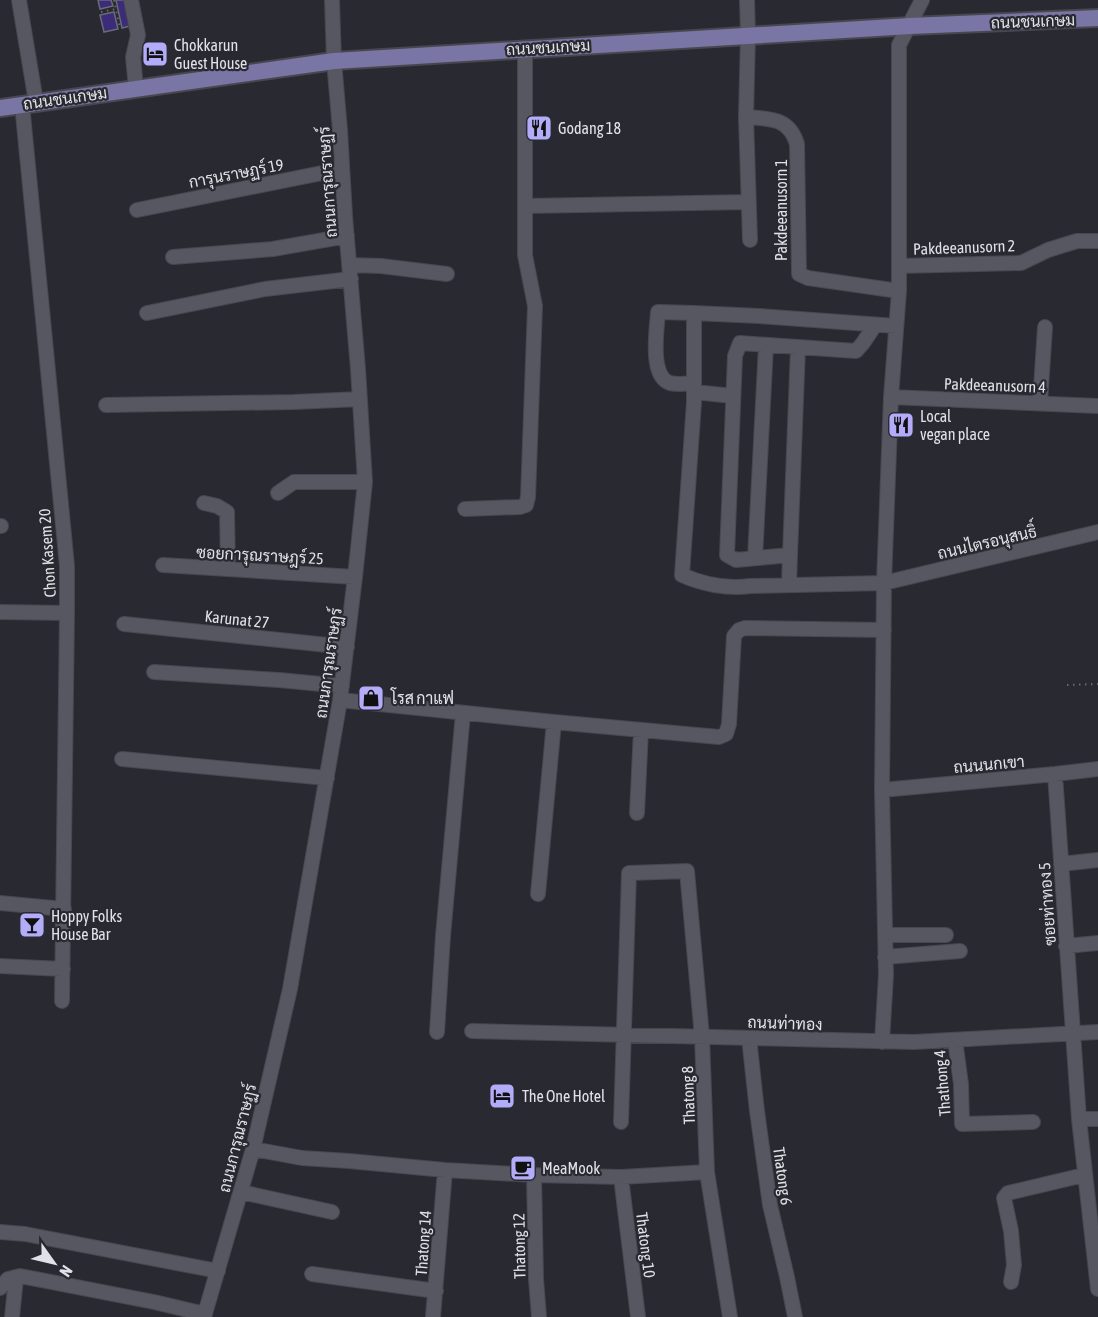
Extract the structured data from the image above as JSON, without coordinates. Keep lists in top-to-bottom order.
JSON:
{
  "streets": {
    "main road": ["ถนนชนเกษม"],
    "street": [
      "การุนราษฏร์ 19",
      "ถนนการุณราษฏร์",
      "Pakdeeanusorn 1",
      "Pakdeeanusorn 2",
      "Pakdeeanusorn 4",
      "ถนนไตรอนุสนธิ์",
      "Chon Kasem 20",
      "ซอยการุณราษฎร์ 25",
      "Karunat 27",
      "ถนนนกเขา",
      "ซอยท่าทอง 5",
      "ถนนท่าทอง",
      "Thathong 4",
      "Thatong 8",
      "Thatong 6",
      "Thatong 14",
      "Thatong 10",
      "Thatong 12"
    ]
  },
  "crossings": [
    ["ถนนชนเกษม", "ถนนการุณราษฏร์"],
    ["ถนนชนเกษม", "Chon Kasem 20"],
    ["การุนราษฏร์ 19", "ถนนการุณราษฏร์"],
    ["ถนนการุณราษฏร์", "ซอยการุณราษฎร์ 25"],
    ["ถนนการุณราษฏร์", "Karunat 27"],
    ["ถนนนกเขา", "ซอยท่าทอง 5"],
    ["ซอยท่าทอง 5", "ถนนท่าทอง"],
    ["ถนนท่าทอง", "Thathong 4"],
    ["ถนนท่าทอง", "Thatong 8"],
    ["ถนนท่าทอง", "Thatong 6"]
  ],
  "places": {
    "hotel": ["Chokkarun Guest House", "The One Hotel"],
    "restaurant": ["Godang 18", "Local vegan place"],
    "shop": ["โรส กาแฟ"],
    "bar": ["Hoppy Folks House Bar"],
    "cafe": ["MeaMook"]
  },
  "north": "bottom right"
}
